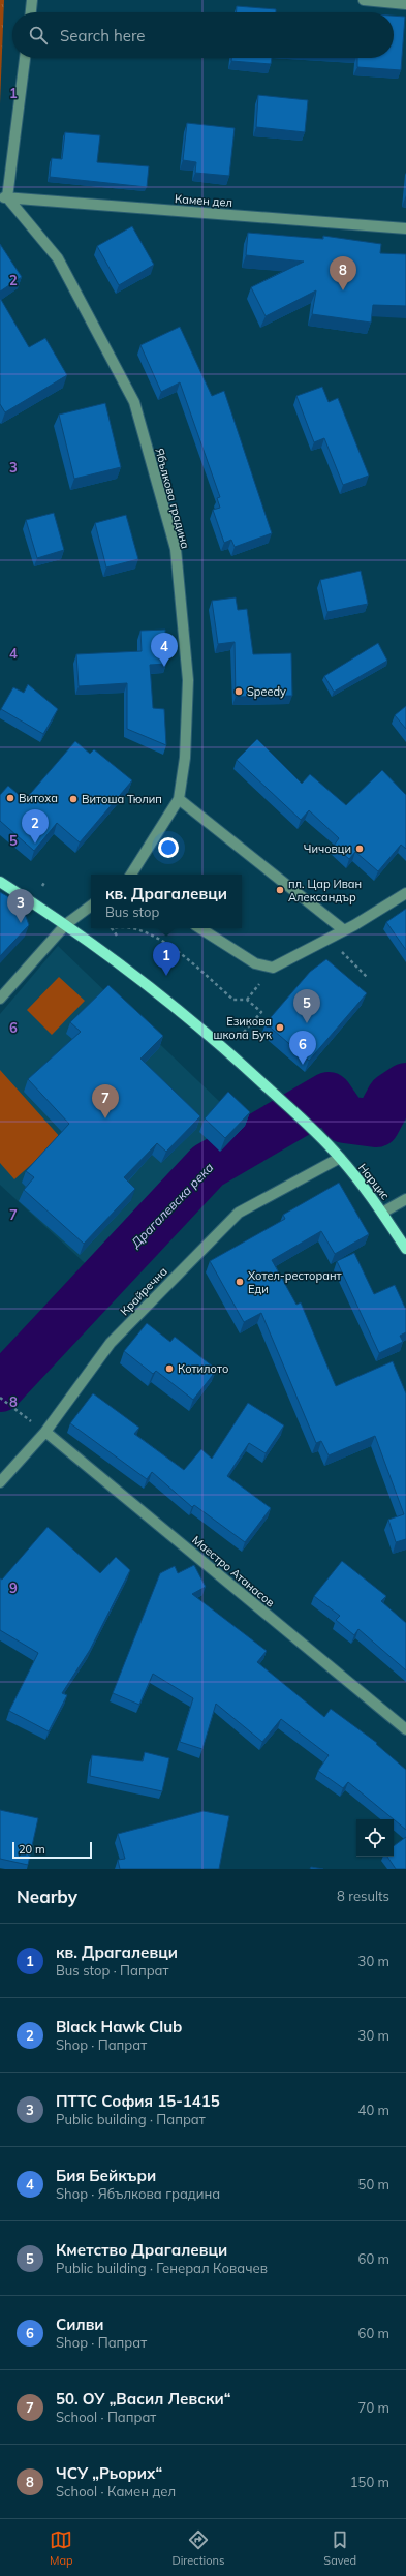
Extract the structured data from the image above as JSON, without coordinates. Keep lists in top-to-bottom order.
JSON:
{
  "streets": {
    "main road": ["Нарцис"],
    "street": [
      "Камен дел",
      "Ябълкова градина",
      "Крайречна",
      "Маестро Атанасов"
    ]
  },
  "crossings": [
    ["Камен дел", "Ябълкова градина"],
    ["Нарцис", "Крайречна"],
    ["Крайречна", "Маестро Атанасов"]
  ],
  "water": ["Драгалевска река"],
  "places": [
    "Speedy",
    "Витоха",
    "Витоша Тюлип",
    "Чичовци",
    "пл. Цар Иван Александър",
    "Езикова школа Бук",
    "Хотел-ресторант Еди",
    "Котилото"
  ],
  "scale_bar": "20 m",
  "page": {
    "search": "Search here",
    "pins": [
      "8",
      "4",
      "2",
      "3",
      "1",
      "5",
      "6",
      "7"
    ],
    "popup": ["кв. Драгалевци", "Bus stop"],
    "scale": "20 m",
    "heading": ["Nearby", "8 results"],
    "list": [
      {
        "mark": "1",
        "name": "кв. Драгалевци",
        "note": "Bus stop · Папрат",
        "value": "30 m"
      },
      {
        "mark": "2",
        "name": "Black Hawk Club",
        "note": "Shop · Папрат",
        "value": "30 m"
      },
      {
        "mark": "3",
        "name": "ПТТС София 15-1415",
        "note": "Public building · Папрат",
        "value": "40 m"
      },
      {
        "mark": "4",
        "name": "Бия Бейкъри",
        "note": "Shop · Ябълкова градина",
        "value": "50 m"
      },
      {
        "mark": "5",
        "name": "Кметство Драгалевци",
        "note": "Public building · Генерал Ковачев",
        "value": "60 m"
      },
      {
        "mark": "6",
        "name": "Силви",
        "note": "Shop · Папрат",
        "value": "60 m"
      },
      {
        "mark": "7",
        "name": "50. ОУ „Васил Левски“",
        "note": "School · Папрат",
        "value": "70 m"
      },
      {
        "mark": "8",
        "name": "ЧСУ „Рьорих“",
        "note": "School · Камен дел",
        "value": "150 m"
      }
    ],
    "nav": ["Map", "Directions", "Saved"]
  },
  "grid": {
    "rows": [
      "1",
      "2",
      "3",
      "4",
      "5",
      "6",
      "7",
      "8",
      "9"
    ]
  }
}
